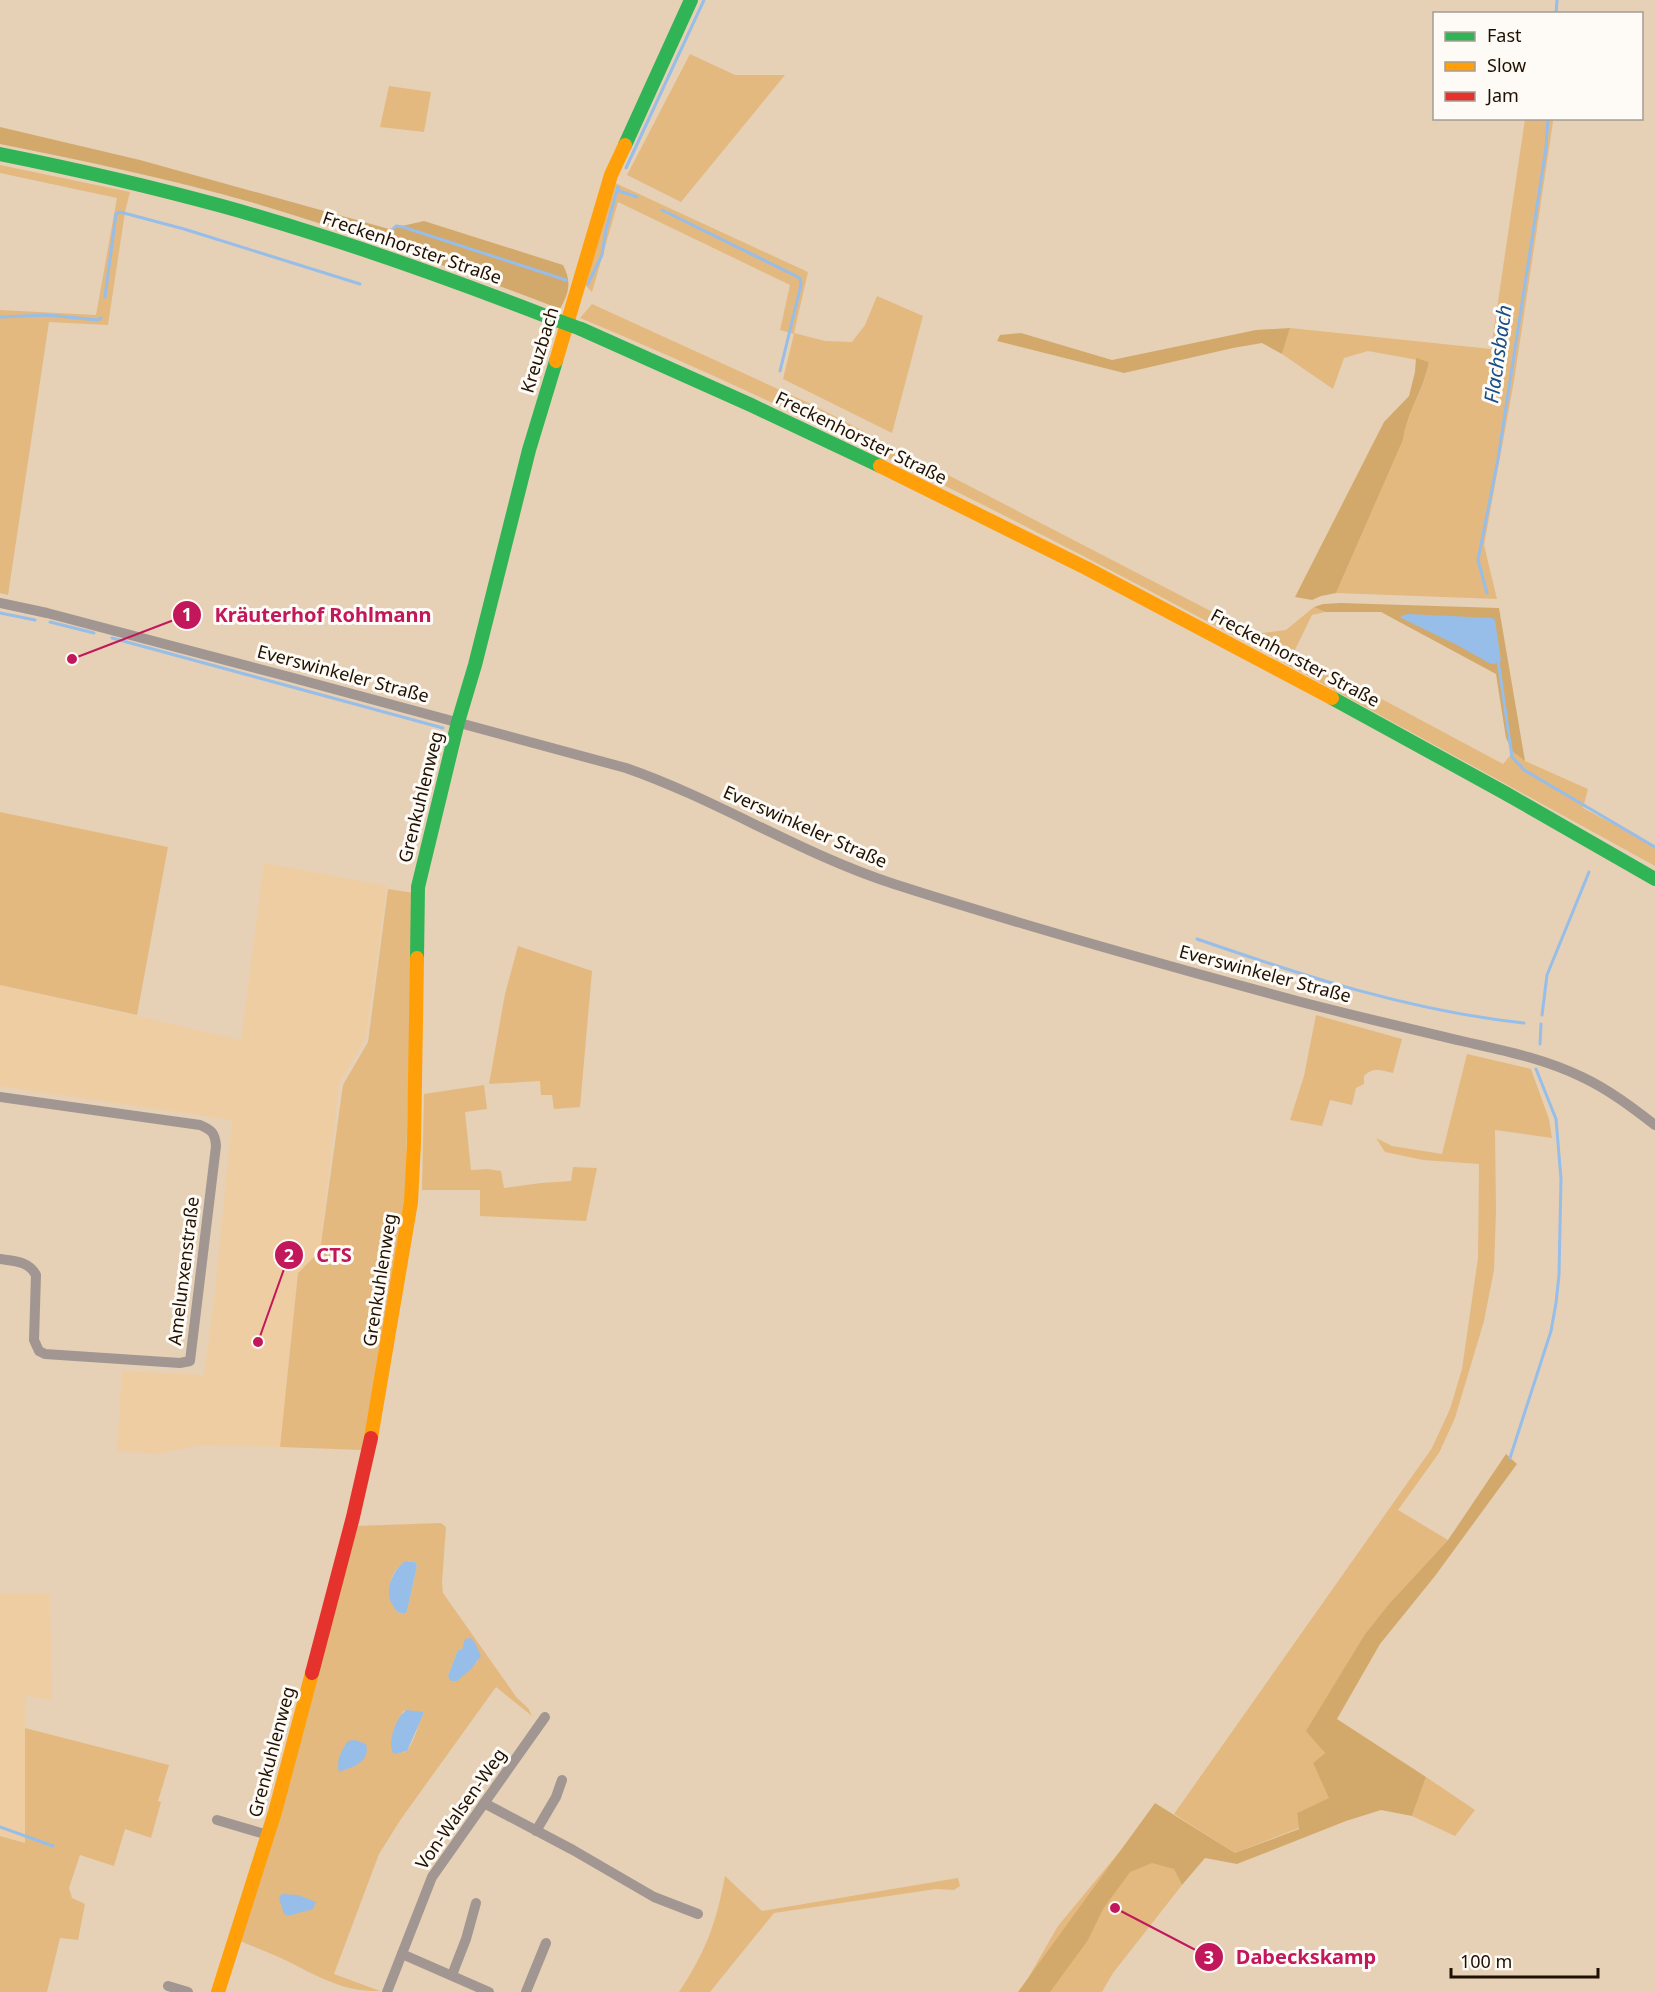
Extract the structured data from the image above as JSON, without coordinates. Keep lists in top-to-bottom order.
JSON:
{
  "streets": {
    "street": [
      "Freckenhorster Straße",
      "Kreuzbach",
      "Everswinkeler Straße",
      "Grenkuhlenweg",
      "Amelunxenstraße",
      "Von-Walsen-Weg"
    ]
  },
  "crossings": [
    ["Kreuzbach", "Everswinkeler Straße"],
    ["Kreuzbach", "Grenkuhlenweg"],
    ["Everswinkeler Straße", "Grenkuhlenweg"]
  ],
  "water": ["Flachsbach"],
  "places": ["Kräuterhof Rohlmann", "CTS", "Dabeckskamp"],
  "legend": ["Fast", "Slow", "Jam"],
  "scale_bar": "100 m"
}
